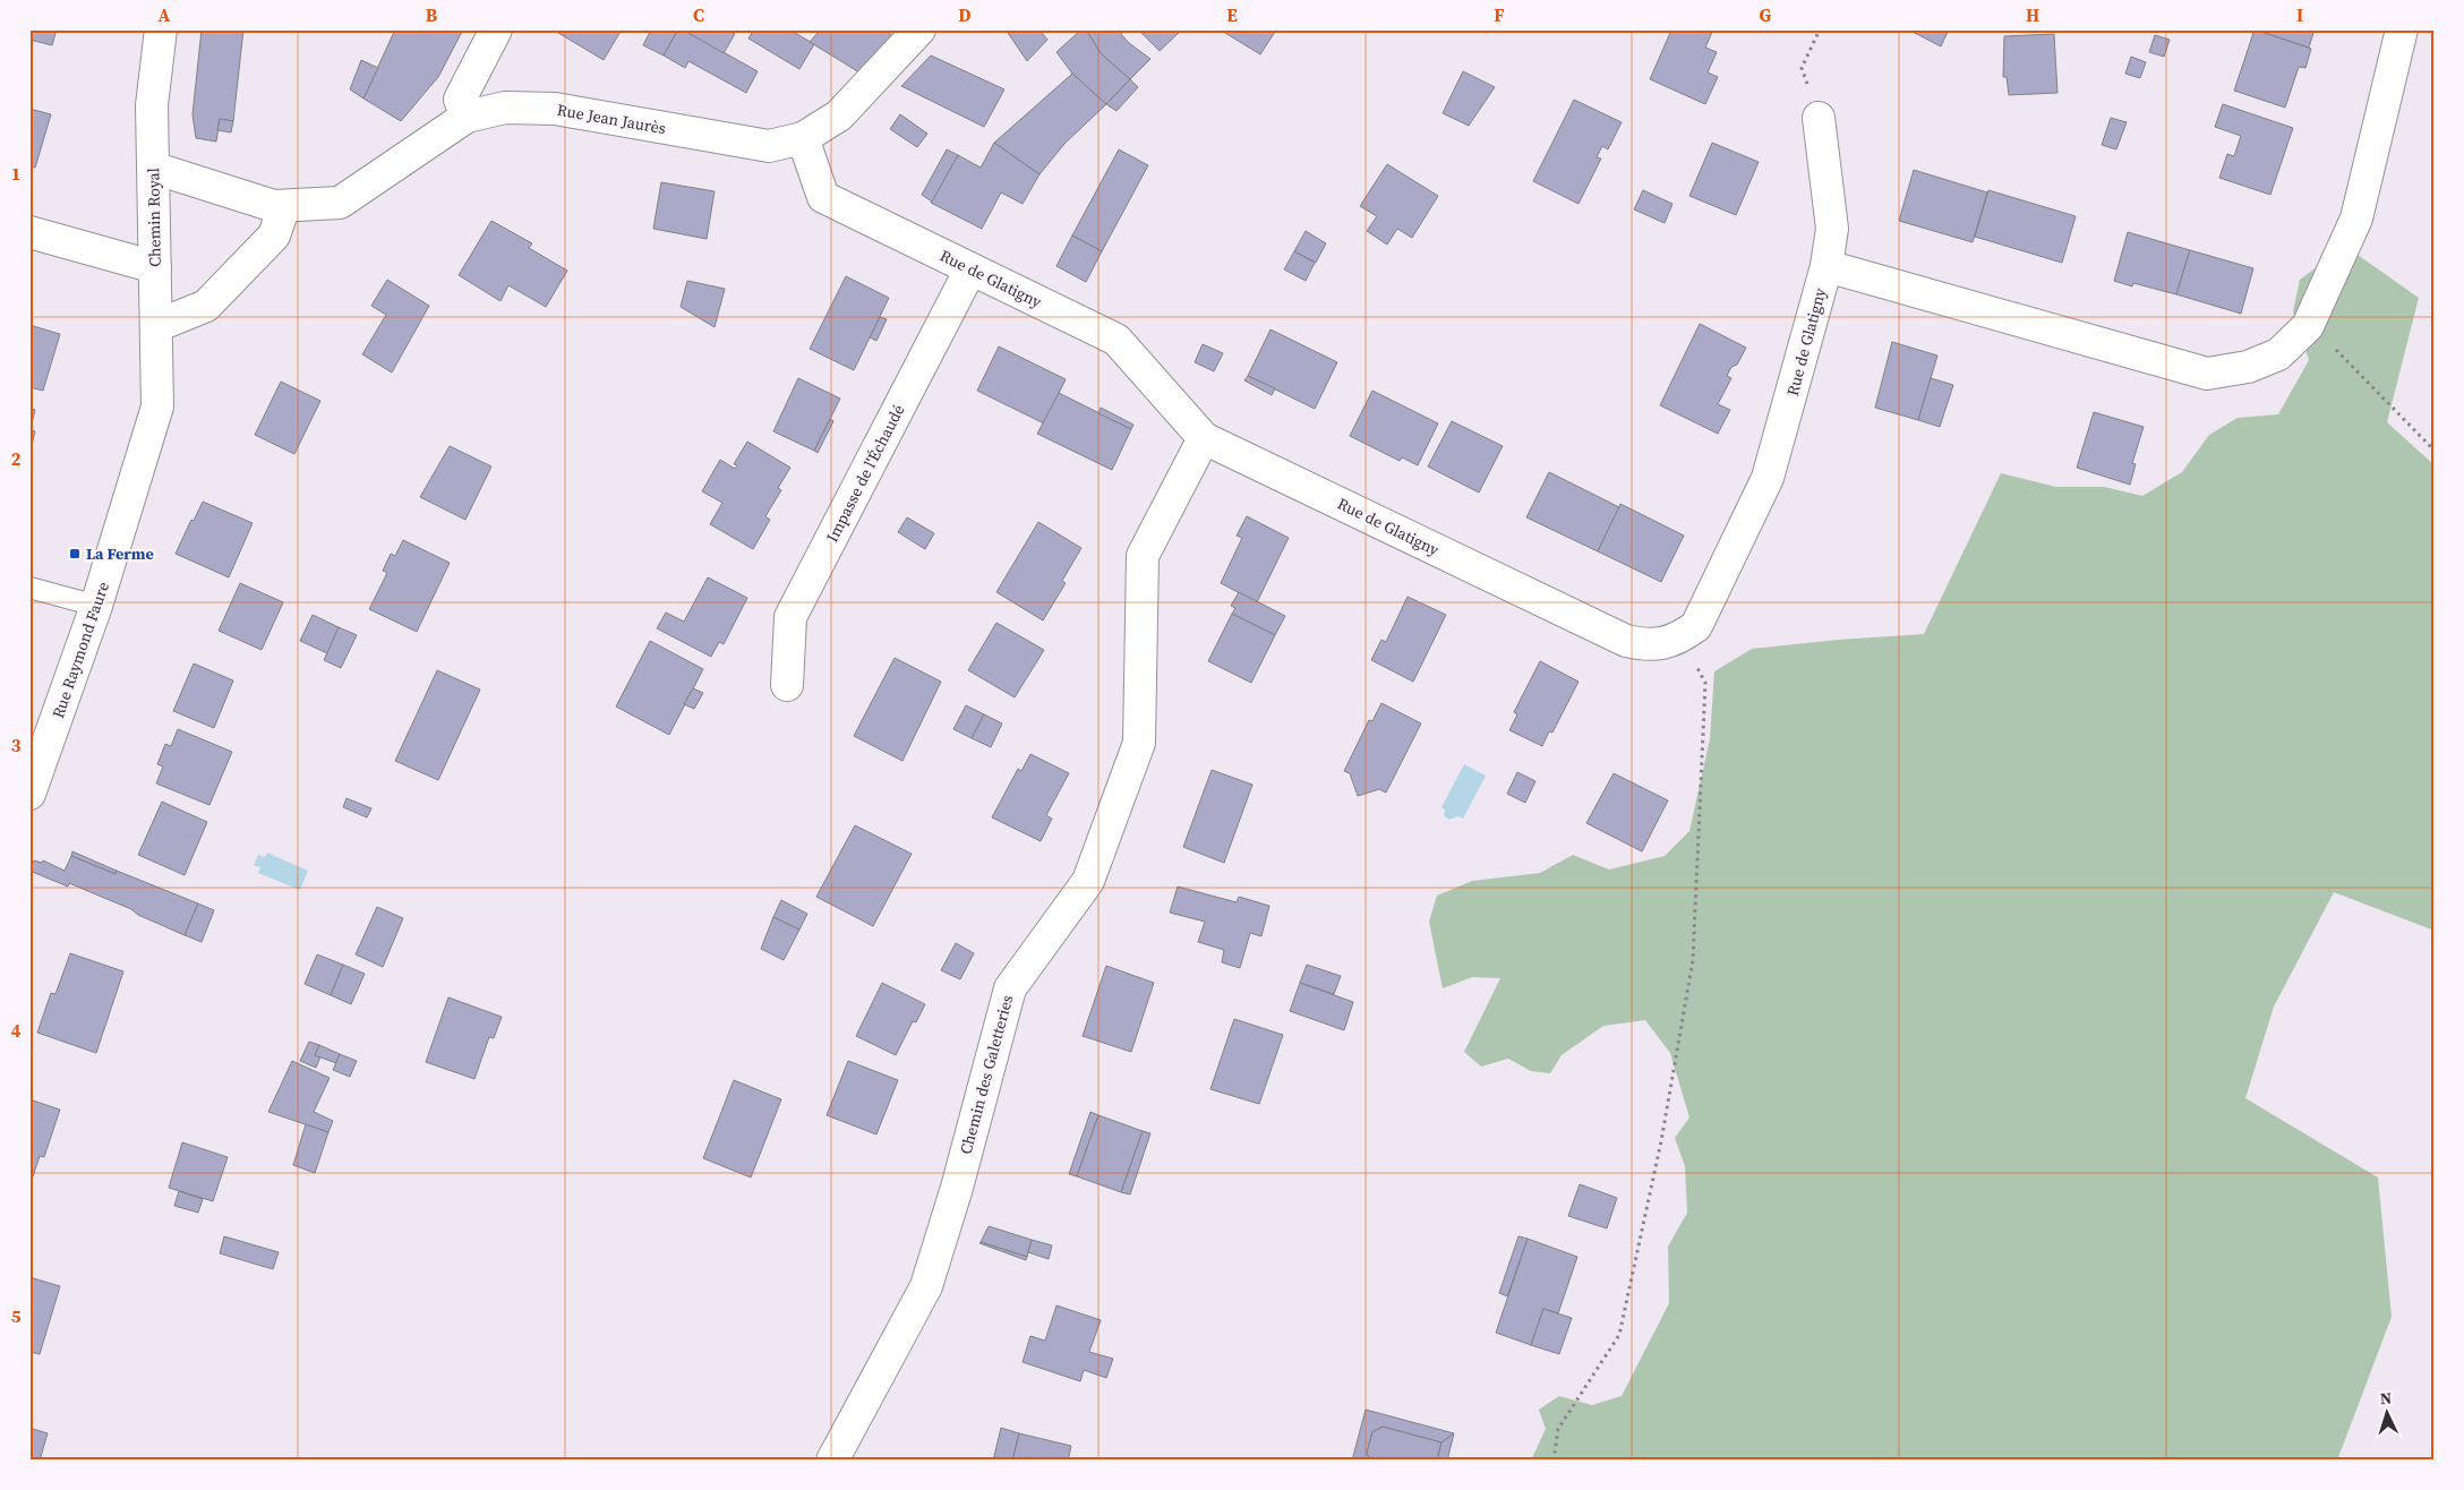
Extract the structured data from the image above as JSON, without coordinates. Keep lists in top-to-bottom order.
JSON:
{
  "streets": {
    "street": [
      "Rue Jean Jaurès",
      "Chemin Royal",
      "Rue de Glatigny",
      "Impasse de l'Échaudé",
      "Rue Raymond Faure",
      "Chemin des Galetteries"
    ]
  },
  "crossings": [
    ["Rue Jean Jaurès", "Chemin Royal"],
    ["Rue Jean Jaurès", "Rue de Glatigny"],
    ["Chemin Royal", "Rue Raymond Faure"],
    ["Rue de Glatigny", "Impasse de l'Échaudé"],
    ["Rue de Glatigny", "Chemin des Galetteries"]
  ],
  "places": {
    "transit": ["La Ferme"]
  },
  "north": "top",
  "grid": {
    "columns": [
      "A",
      "B",
      "C",
      "D",
      "E",
      "F",
      "G",
      "H",
      "I"
    ],
    "rows": [
      "1",
      "2",
      "3",
      "4",
      "5"
    ]
  }
}
